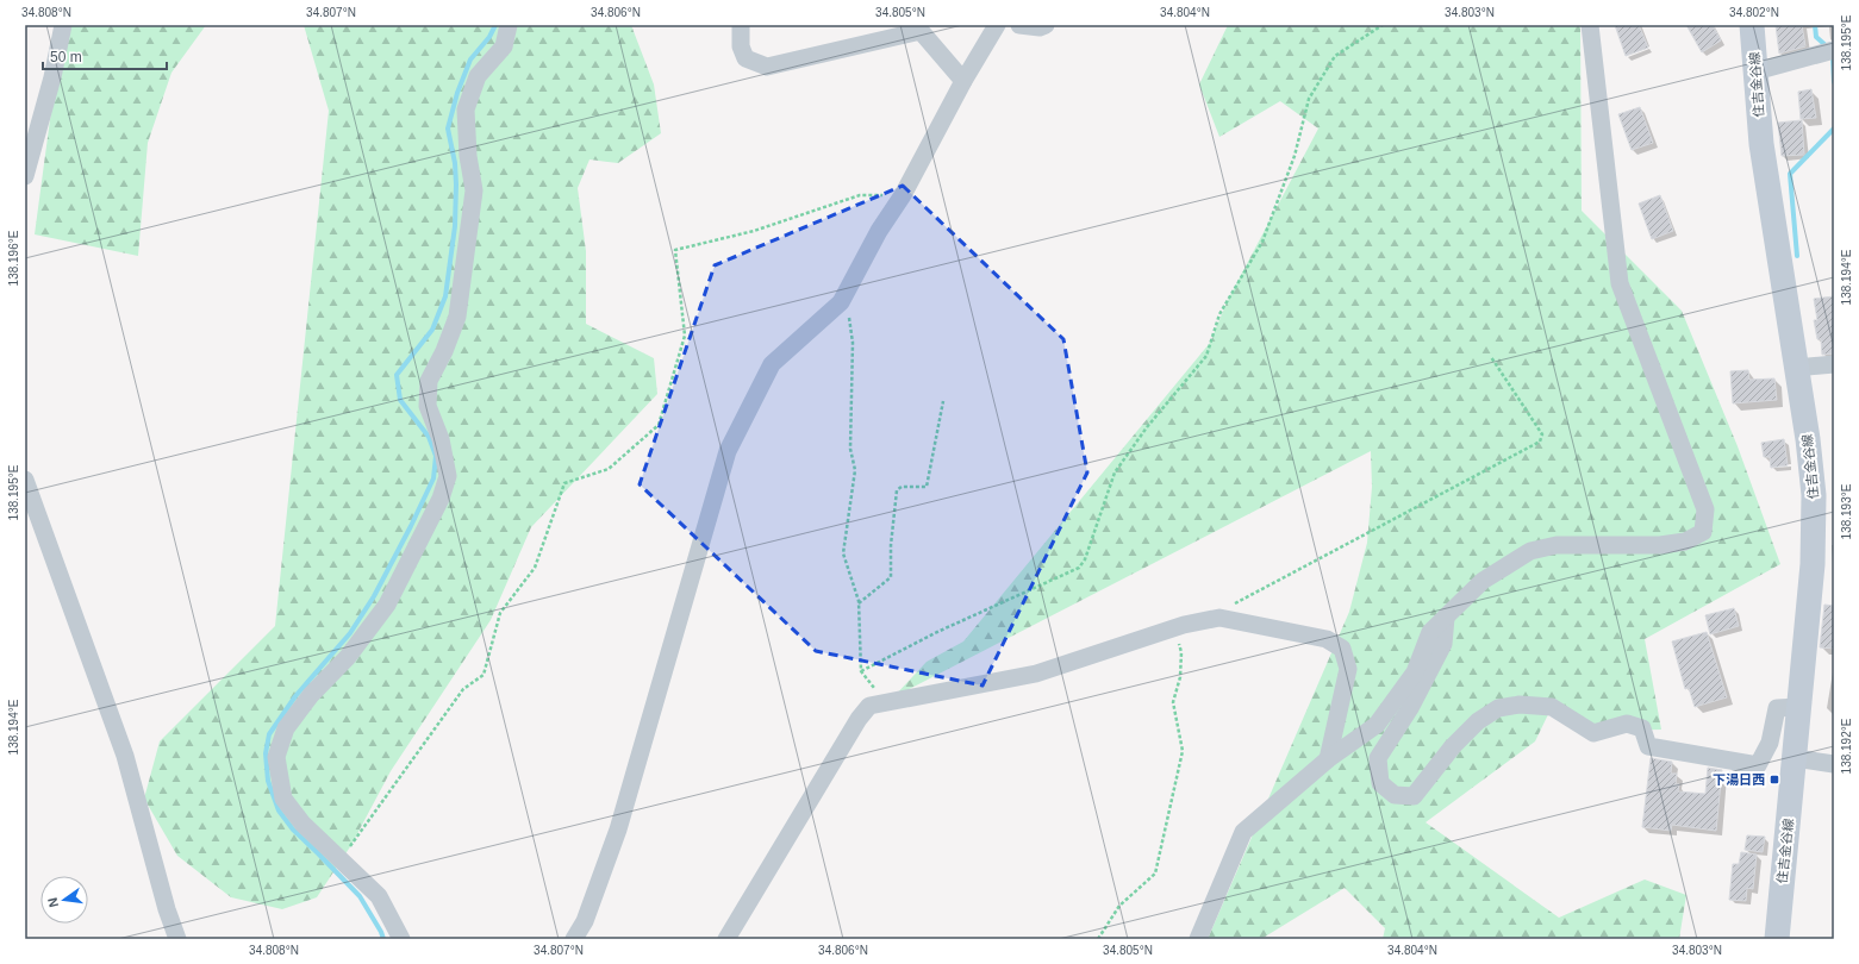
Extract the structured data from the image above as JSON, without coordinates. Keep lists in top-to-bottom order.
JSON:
{
  "streets": {
    "main road": ["住吉金谷線"]
  },
  "places": {
    "transit": ["下湯日西"]
  },
  "scale_bar": "50 m",
  "north": "left",
  "coordinates": [
    "34.808°N",
    "34.807°N",
    "34.806°N",
    "34.805°N",
    "34.804°N",
    "34.803°N",
    "34.802°N",
    "138.195°E",
    "138.196°E",
    "138.194°E",
    "138.193°E",
    "138.192°E"
  ]
}
